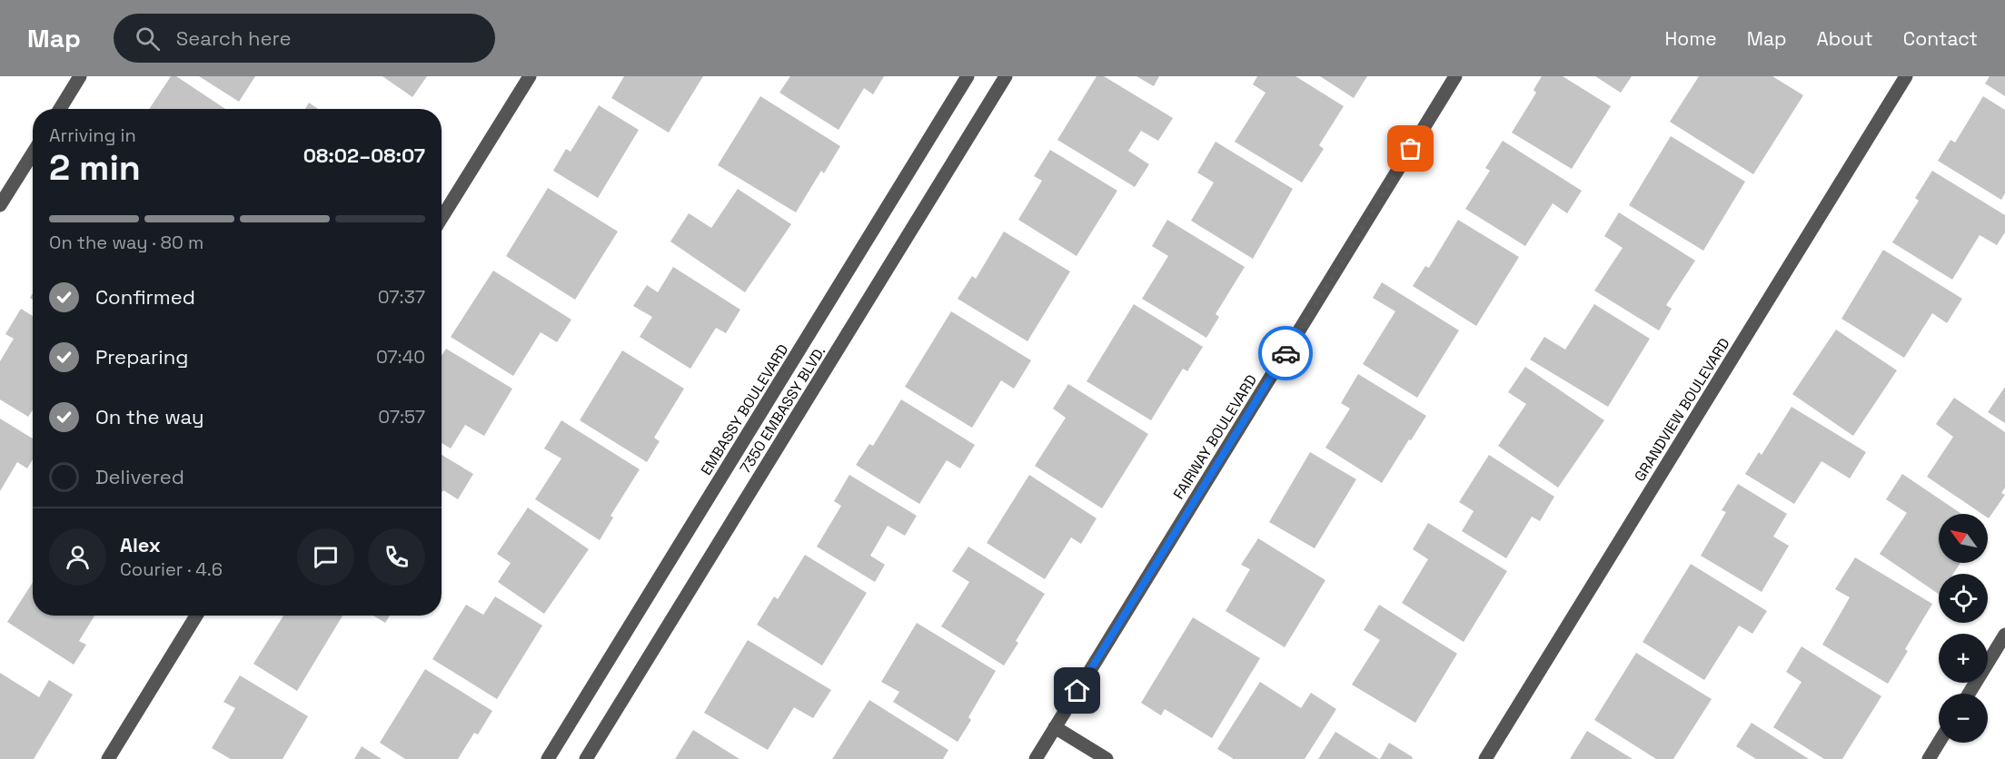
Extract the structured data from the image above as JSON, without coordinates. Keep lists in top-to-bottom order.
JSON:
{
  "streets": {
    "street": [
      "EMBASSY BOULEVARD",
      "7350 EMBASSY BLVD.",
      "GRANDVIEW BOULEVARD",
      "FAIRWAY BOULEVARD"
    ]
  },
  "north": "top left",
  "page": {
    "header": "Map",
    "search": "Search here",
    "nav": [
      "Home",
      "Map",
      "About",
      "Contact"
    ],
    "heading": ["2 min", "Arriving in", "08:02–08:07"],
    "panel": ["Alex", "Courier · 4.6"],
    "bar": "On the way · 80 m",
    "list": [
      ["Confirmed", "07:37"],
      ["Preparing", "07:40"],
      ["On the way", "07:57"],
      "Delivered"
    ],
    "map_buttons": ["+", "−"]
  }
}
